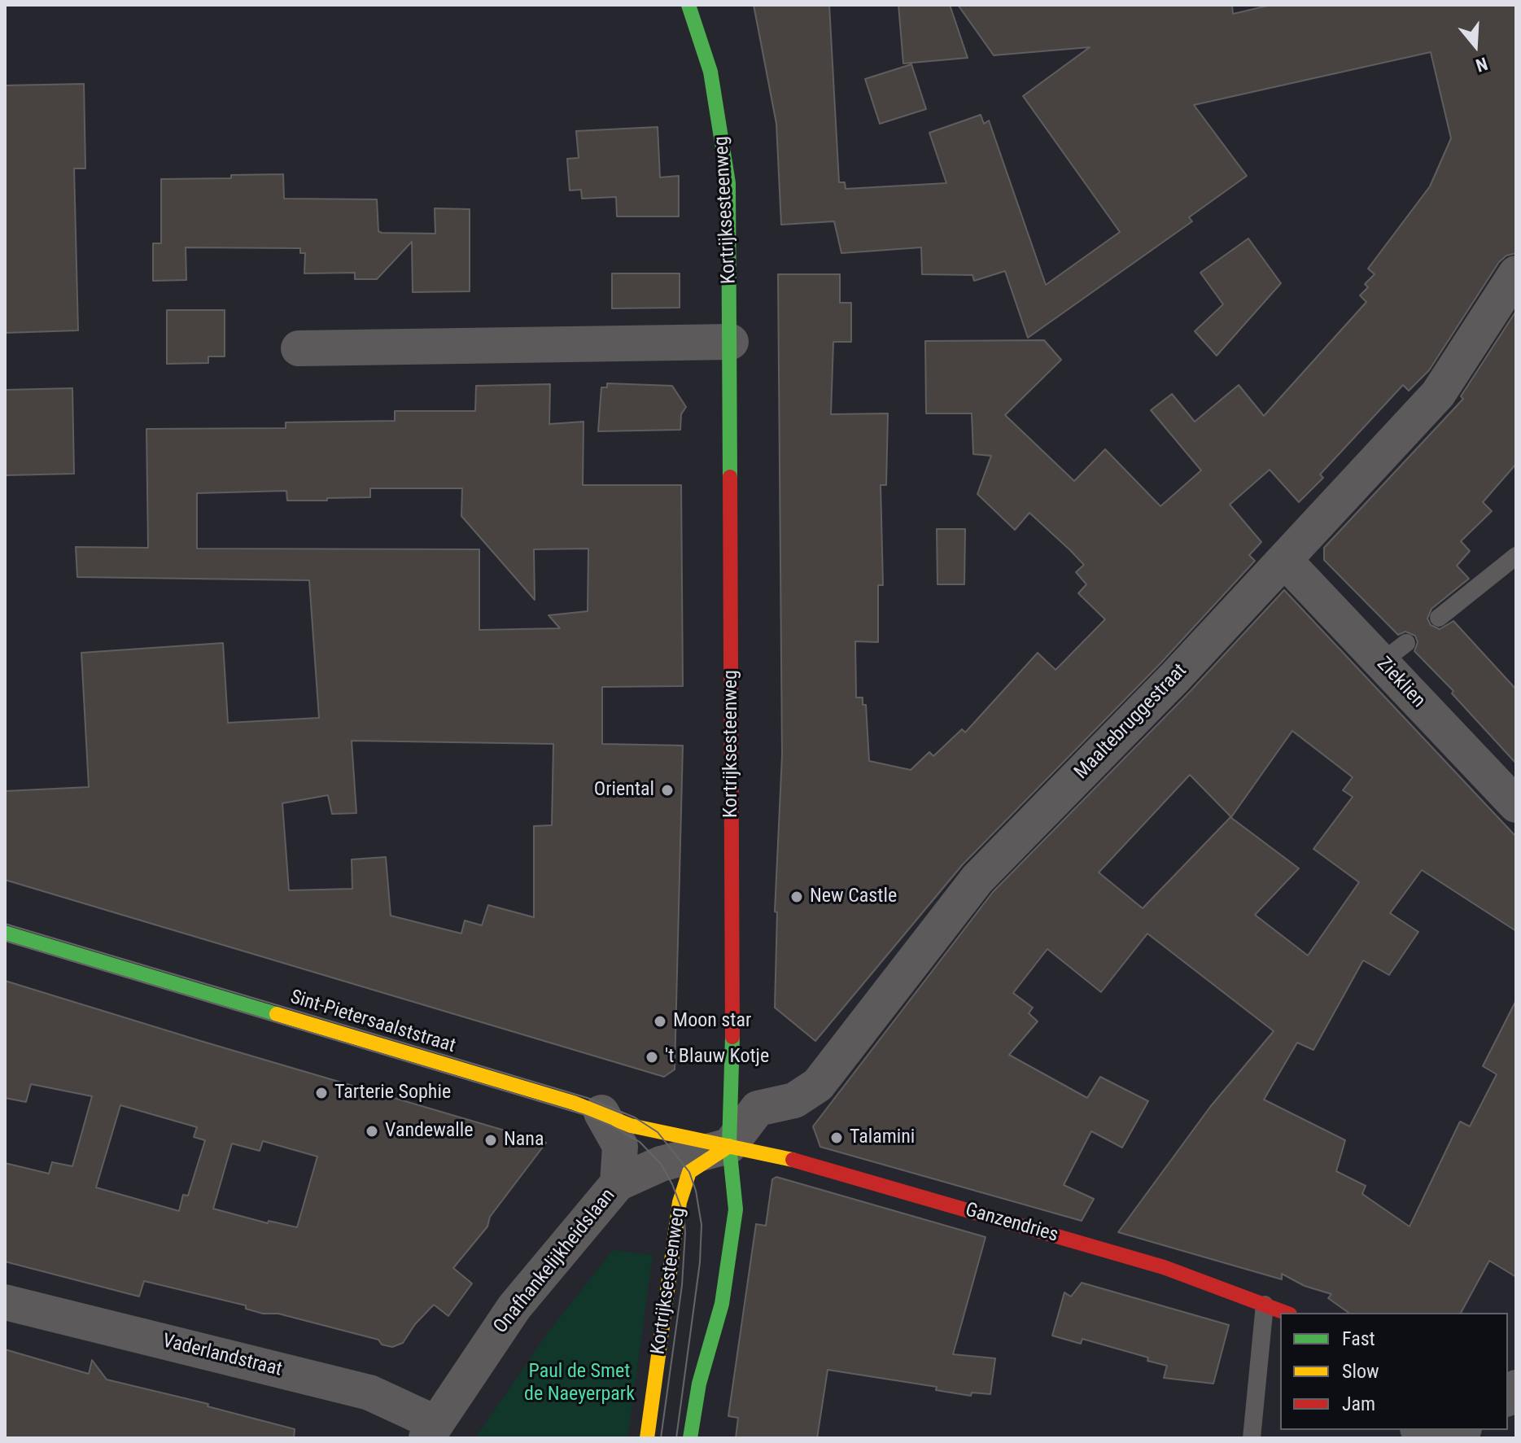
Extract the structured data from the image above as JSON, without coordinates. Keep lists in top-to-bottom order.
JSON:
{
  "streets": {
    "main road": ["Kortrijksesteenweg", "Sint-Pietersaalststraat", "Ganzendries"],
    "street": [
      "Zieklien",
      "Maaltebruggestraat",
      "Onafhankelijkheidslaan",
      "Vaderlandstraat"
    ]
  },
  "crossings": [
    ["Kortrijksesteenweg", "Maaltebruggestraat"],
    ["Kortrijksesteenweg", "Sint-Pietersaalststraat"],
    ["Kortrijksesteenweg", "Ganzendries"],
    ["Kortrijksesteenweg", "Onafhankelijkheidslaan"],
    ["Zieklien", "Maaltebruggestraat"],
    ["Maaltebruggestraat", "Sint-Pietersaalststraat"],
    ["Maaltebruggestraat", "Ganzendries"],
    ["Maaltebruggestraat", "Onafhankelijkheidslaan"],
    ["Sint-Pietersaalststraat", "Ganzendries"],
    ["Sint-Pietersaalststraat", "Onafhankelijkheidslaan"],
    ["Ganzendries", "Onafhankelijkheidslaan"],
    ["Onafhankelijkheidslaan", "Vaderlandstraat"]
  ],
  "parks": ["Paul de Smet de Naeyerpark"],
  "places": [
    "Oriental",
    "New Castle",
    "Moon star",
    "'t Blauw Kotje",
    "Tarterie Sophie",
    "Vandewalle",
    "Talamini",
    "Nana"
  ],
  "legend": ["Fast", "Slow", "Jam"],
  "north": "bottom"
}
